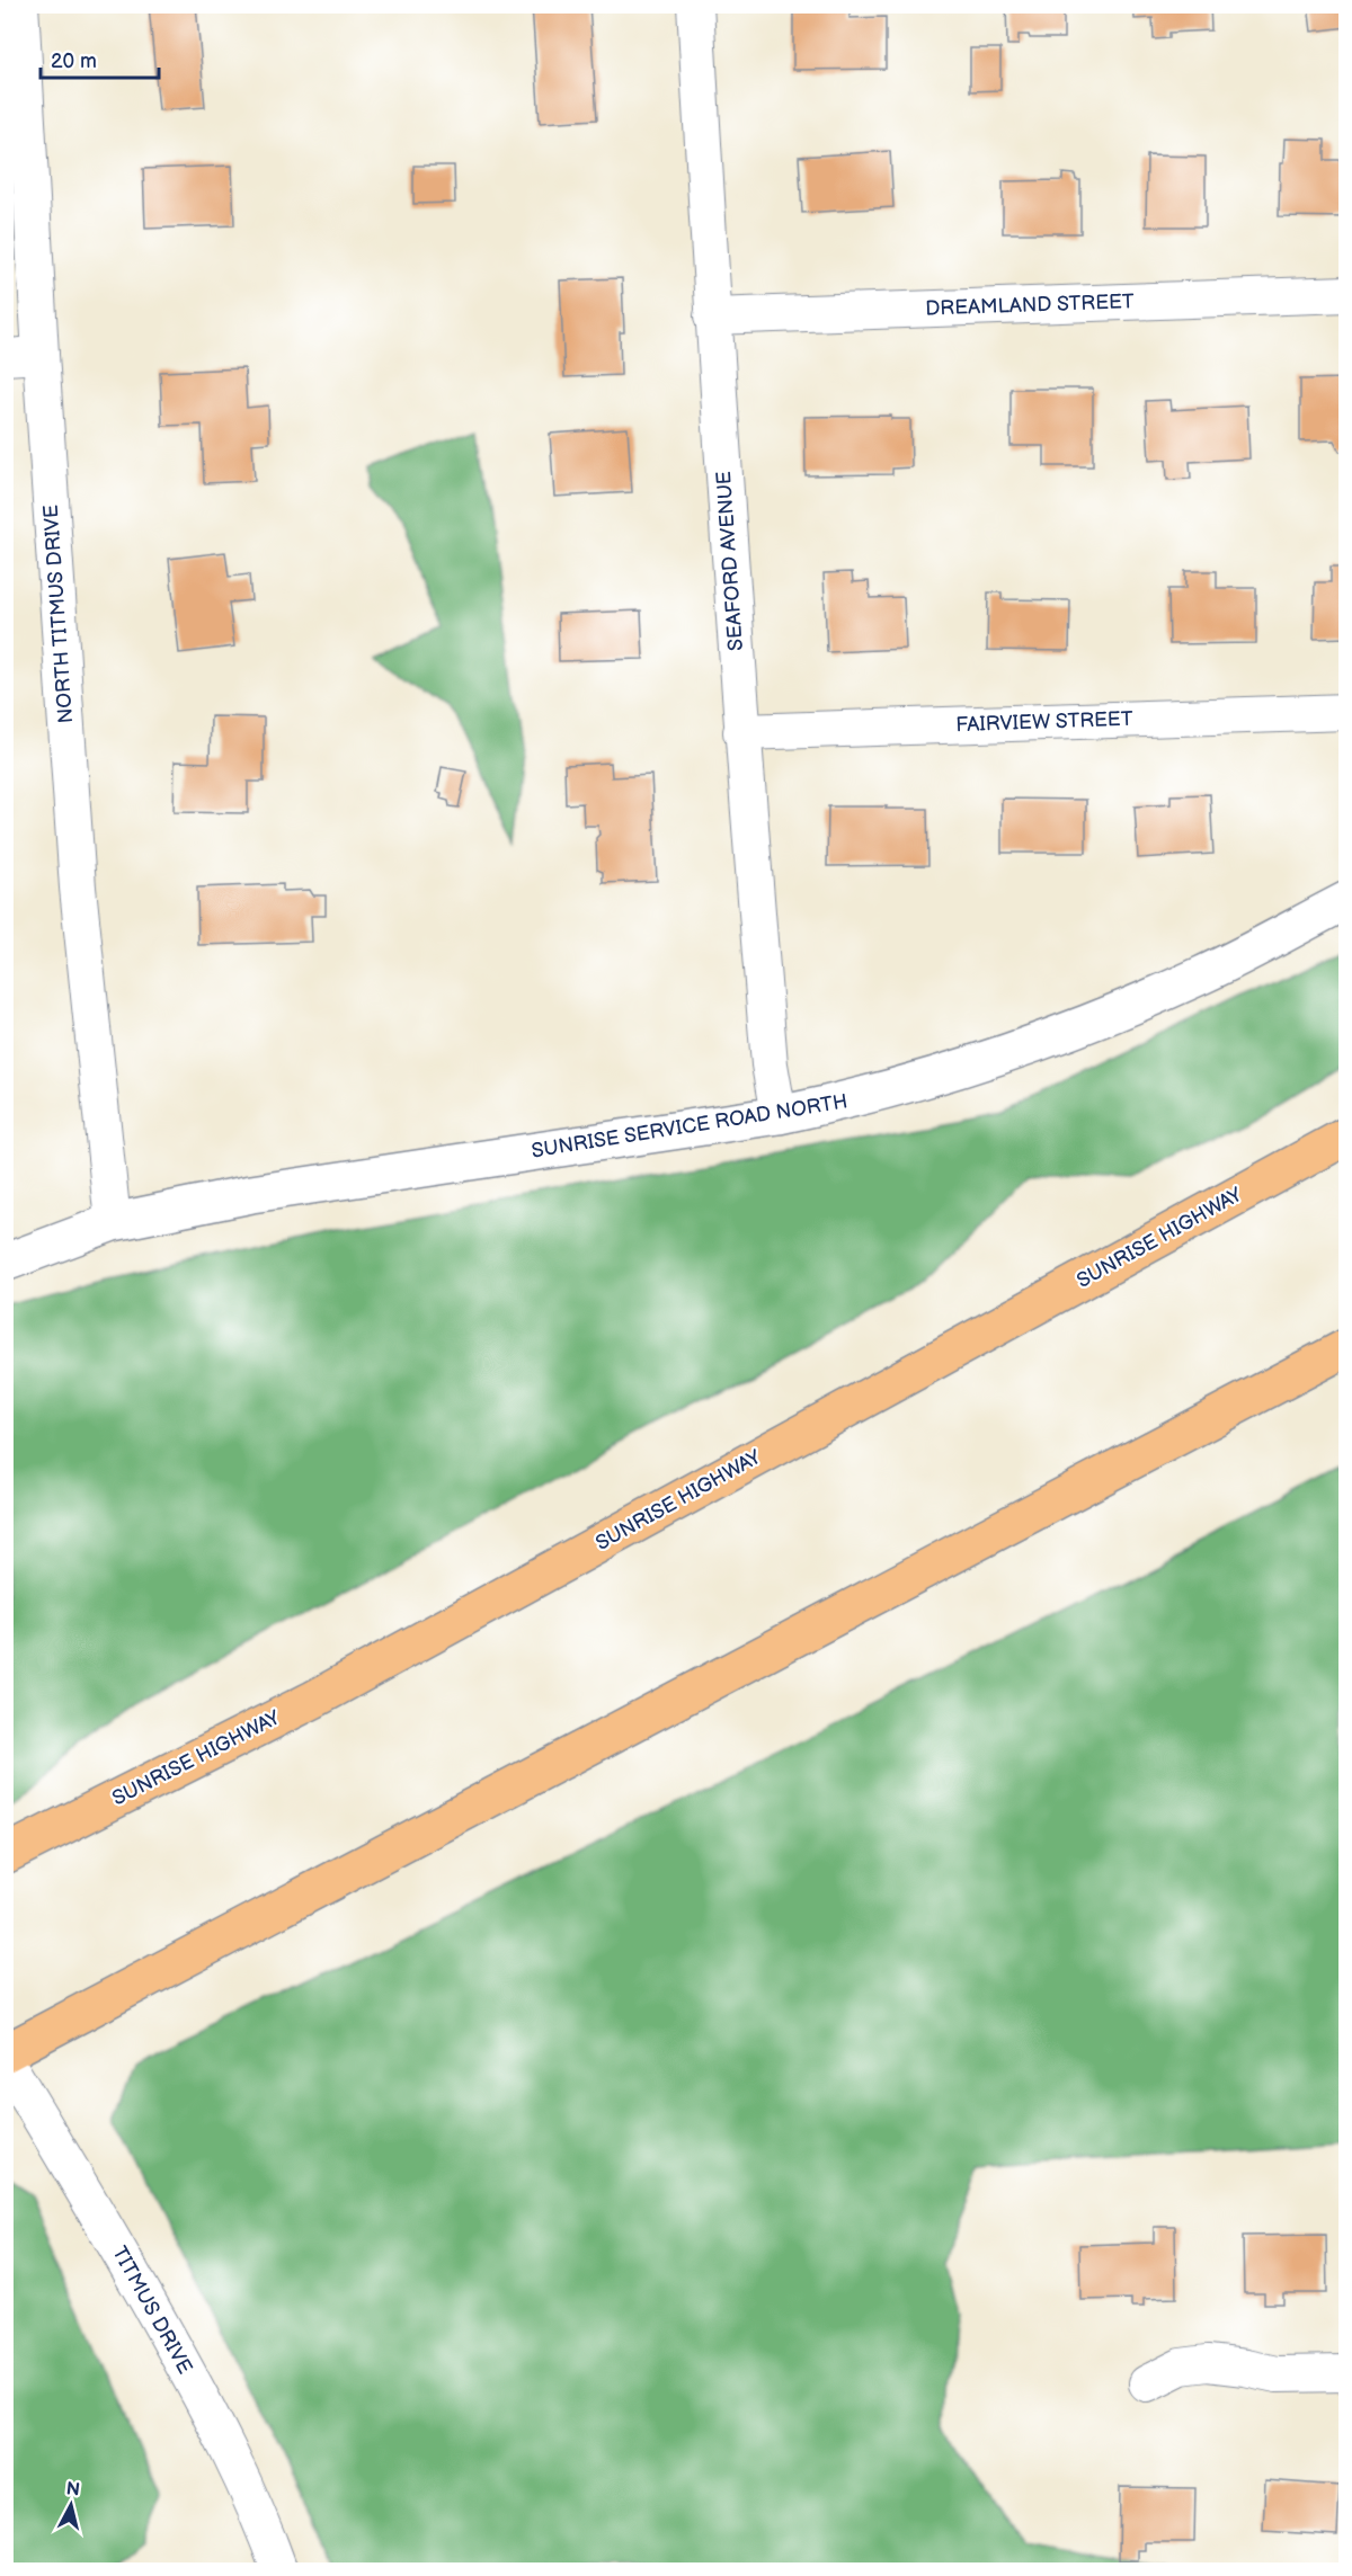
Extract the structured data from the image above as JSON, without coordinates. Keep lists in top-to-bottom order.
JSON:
{
  "streets": {
    "highway": ["SUNRISE HIGHWAY"],
    "street": [
      "DREAMLAND STREET",
      "SEAFORD AVENUE",
      "NORTH TITMUS DRIVE",
      "FAIRVIEW STREET",
      "SUNRISE SERVICE ROAD NORTH",
      "TITMUS DRIVE"
    ]
  },
  "crossings": [
    ["DREAMLAND STREET", "SEAFORD AVENUE"],
    ["SEAFORD AVENUE", "FAIRVIEW STREET"],
    ["SEAFORD AVENUE", "SUNRISE SERVICE ROAD NORTH"],
    ["NORTH TITMUS DRIVE", "SUNRISE SERVICE ROAD NORTH"]
  ],
  "scale_bar": "20 m",
  "north": "top"
}
